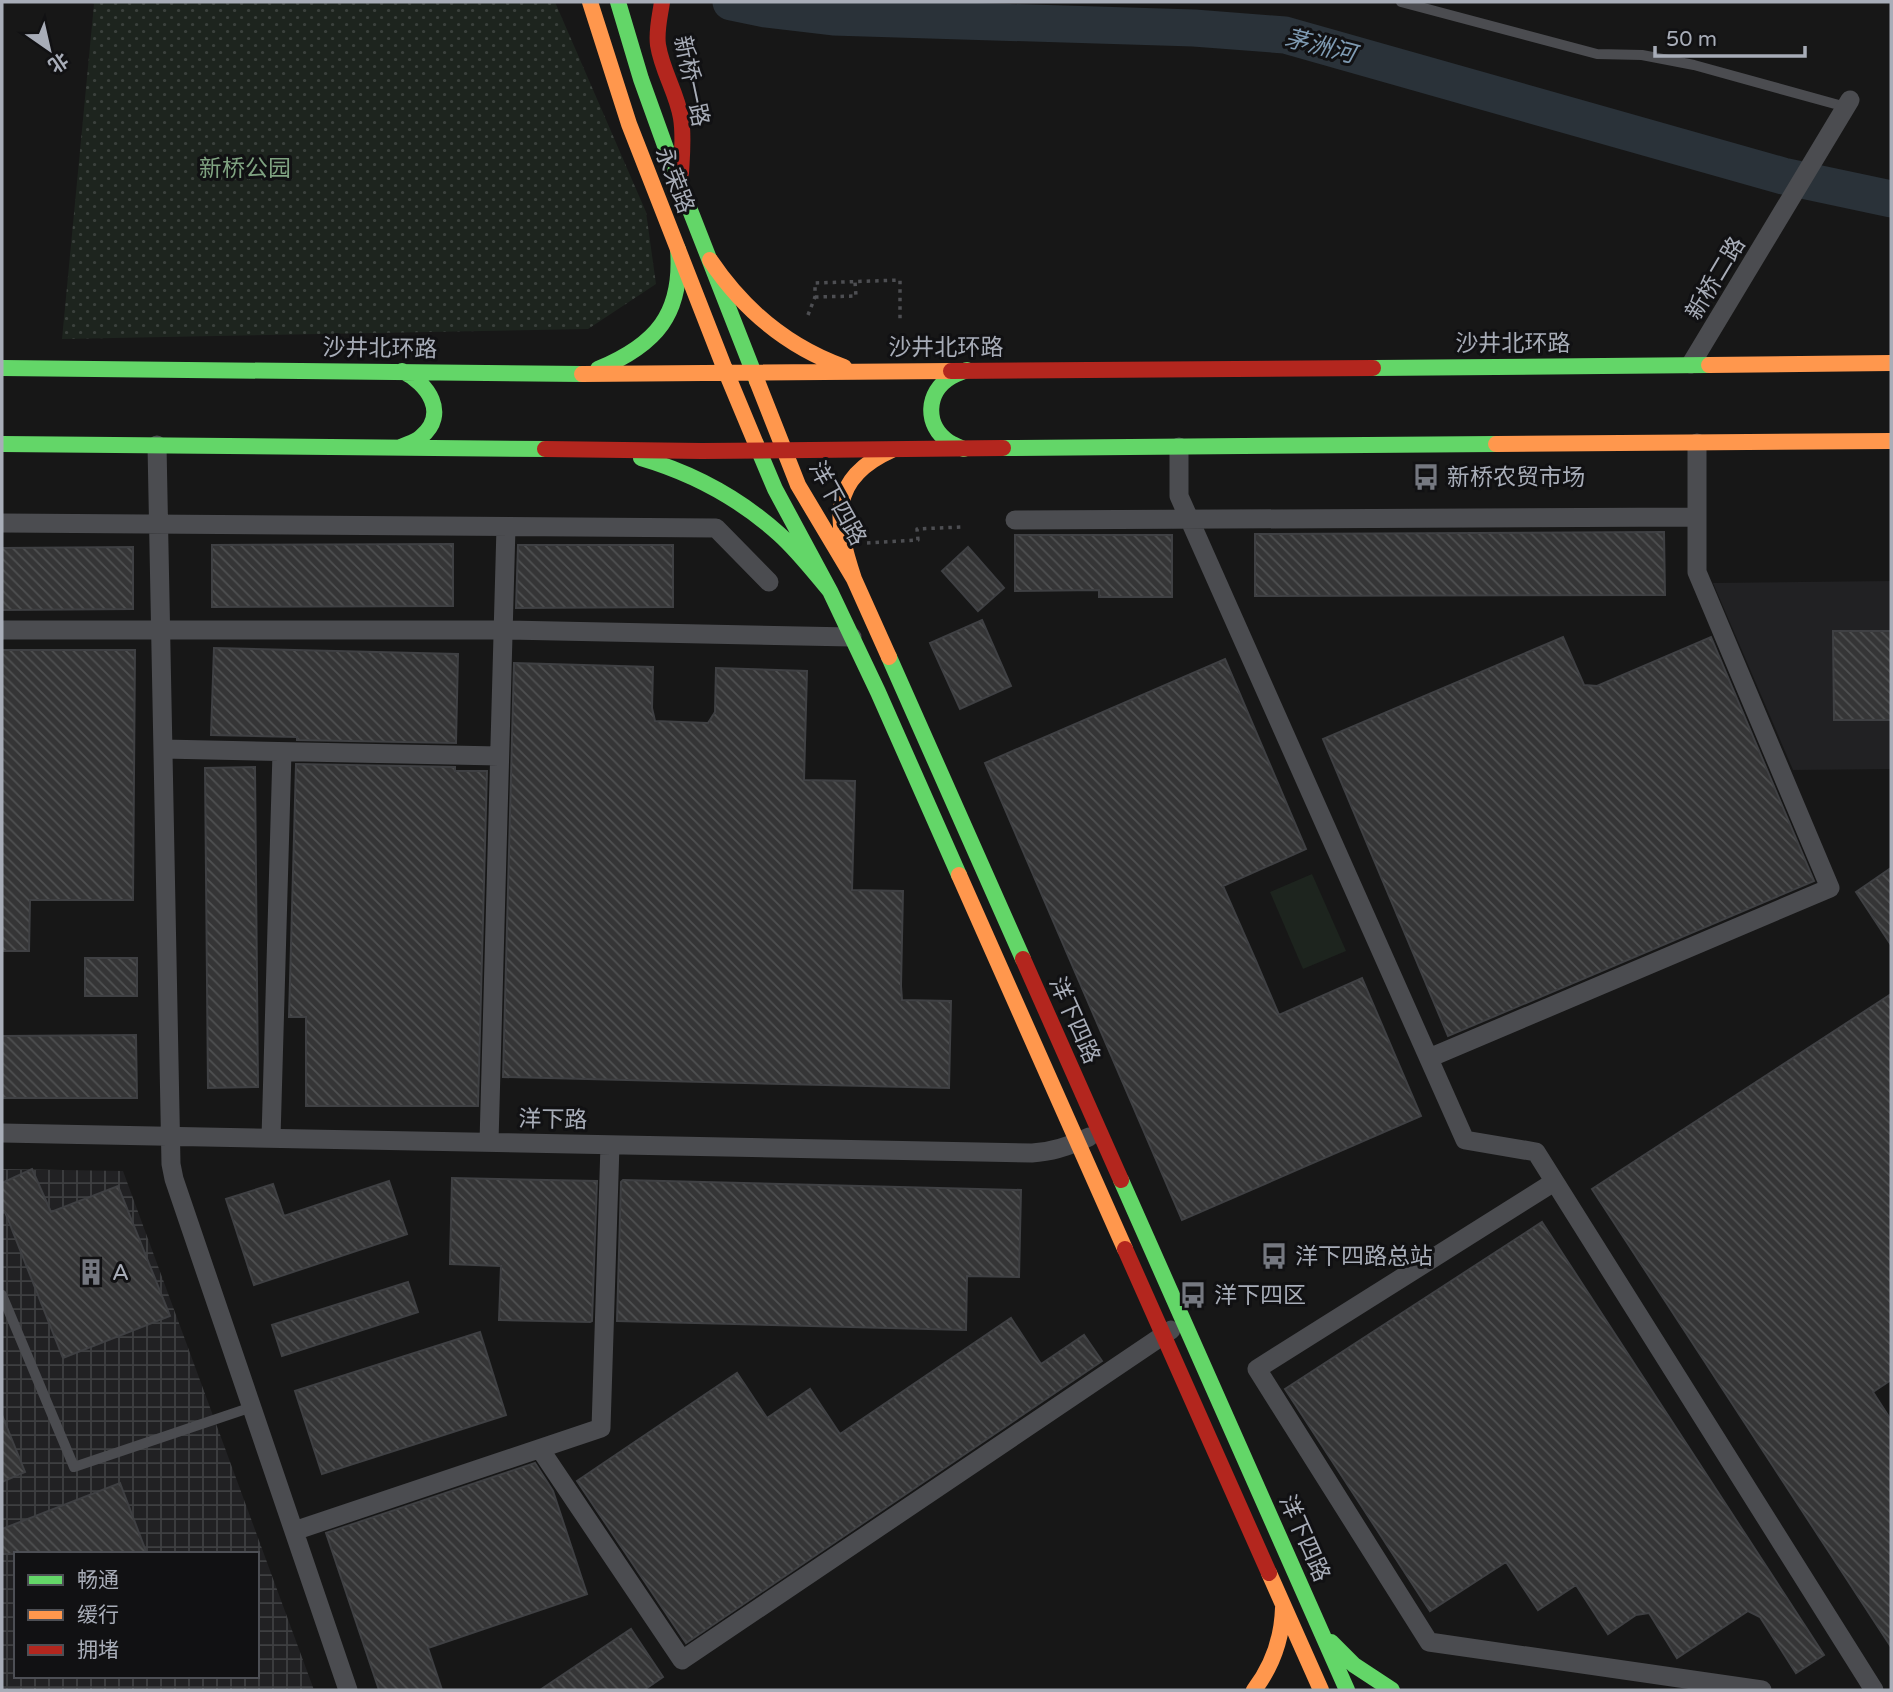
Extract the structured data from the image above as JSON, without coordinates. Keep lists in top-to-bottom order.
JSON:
{
  "streets": {
    "main road": [
      "新桥一路",
      "永荣路",
      "沙井北环路",
      "洋下四路"
    ],
    "street": ["新桥二路", "洋下路"]
  },
  "crossings": [
    ["新桥一路", "永荣路"],
    ["永荣路", "沙井北环路"],
    ["永荣路", "洋下四路"],
    ["新桥二路", "沙井北环路"],
    ["沙井北环路", "洋下四路"],
    ["洋下四路", "洋下路"]
  ],
  "water": ["茅洲河"],
  "parks": ["新桥公园"],
  "places": {
    "bus stop": ["新桥农贸市场", "洋下四路总站", "洋下四区"],
    "building": ["A"]
  },
  "legend": ["畅通", "缓行", "拥堵"],
  "scale_bar": "50 m",
  "north": "bottom right"
}
